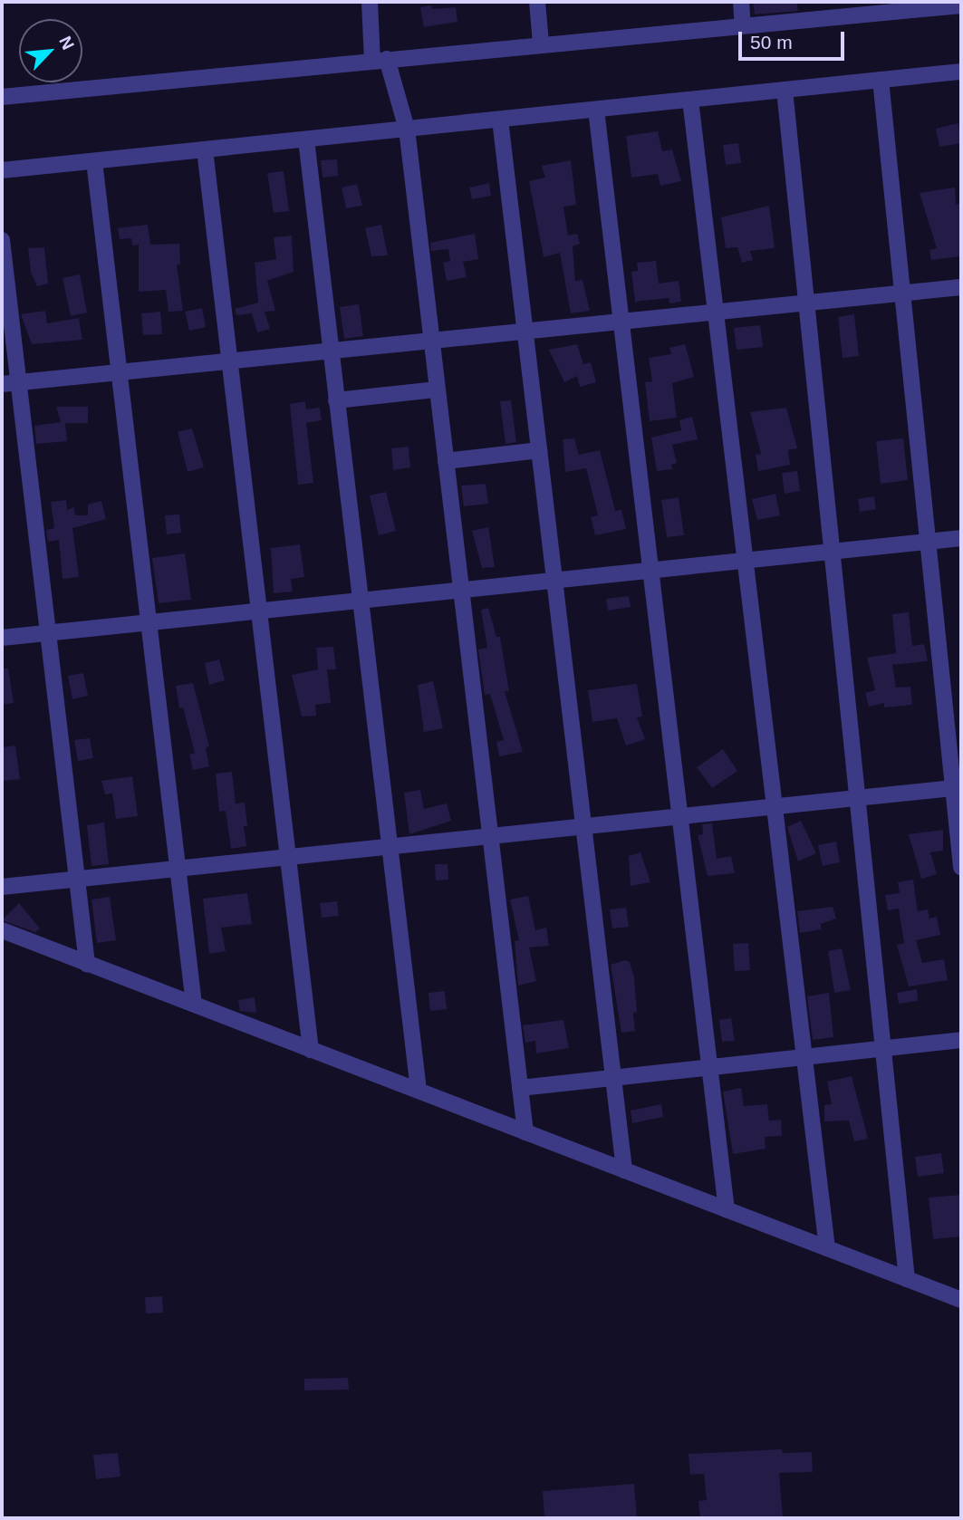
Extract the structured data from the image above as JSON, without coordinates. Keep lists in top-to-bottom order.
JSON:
{
  "scale_bar": "50 m",
  "north": "top right"
}
